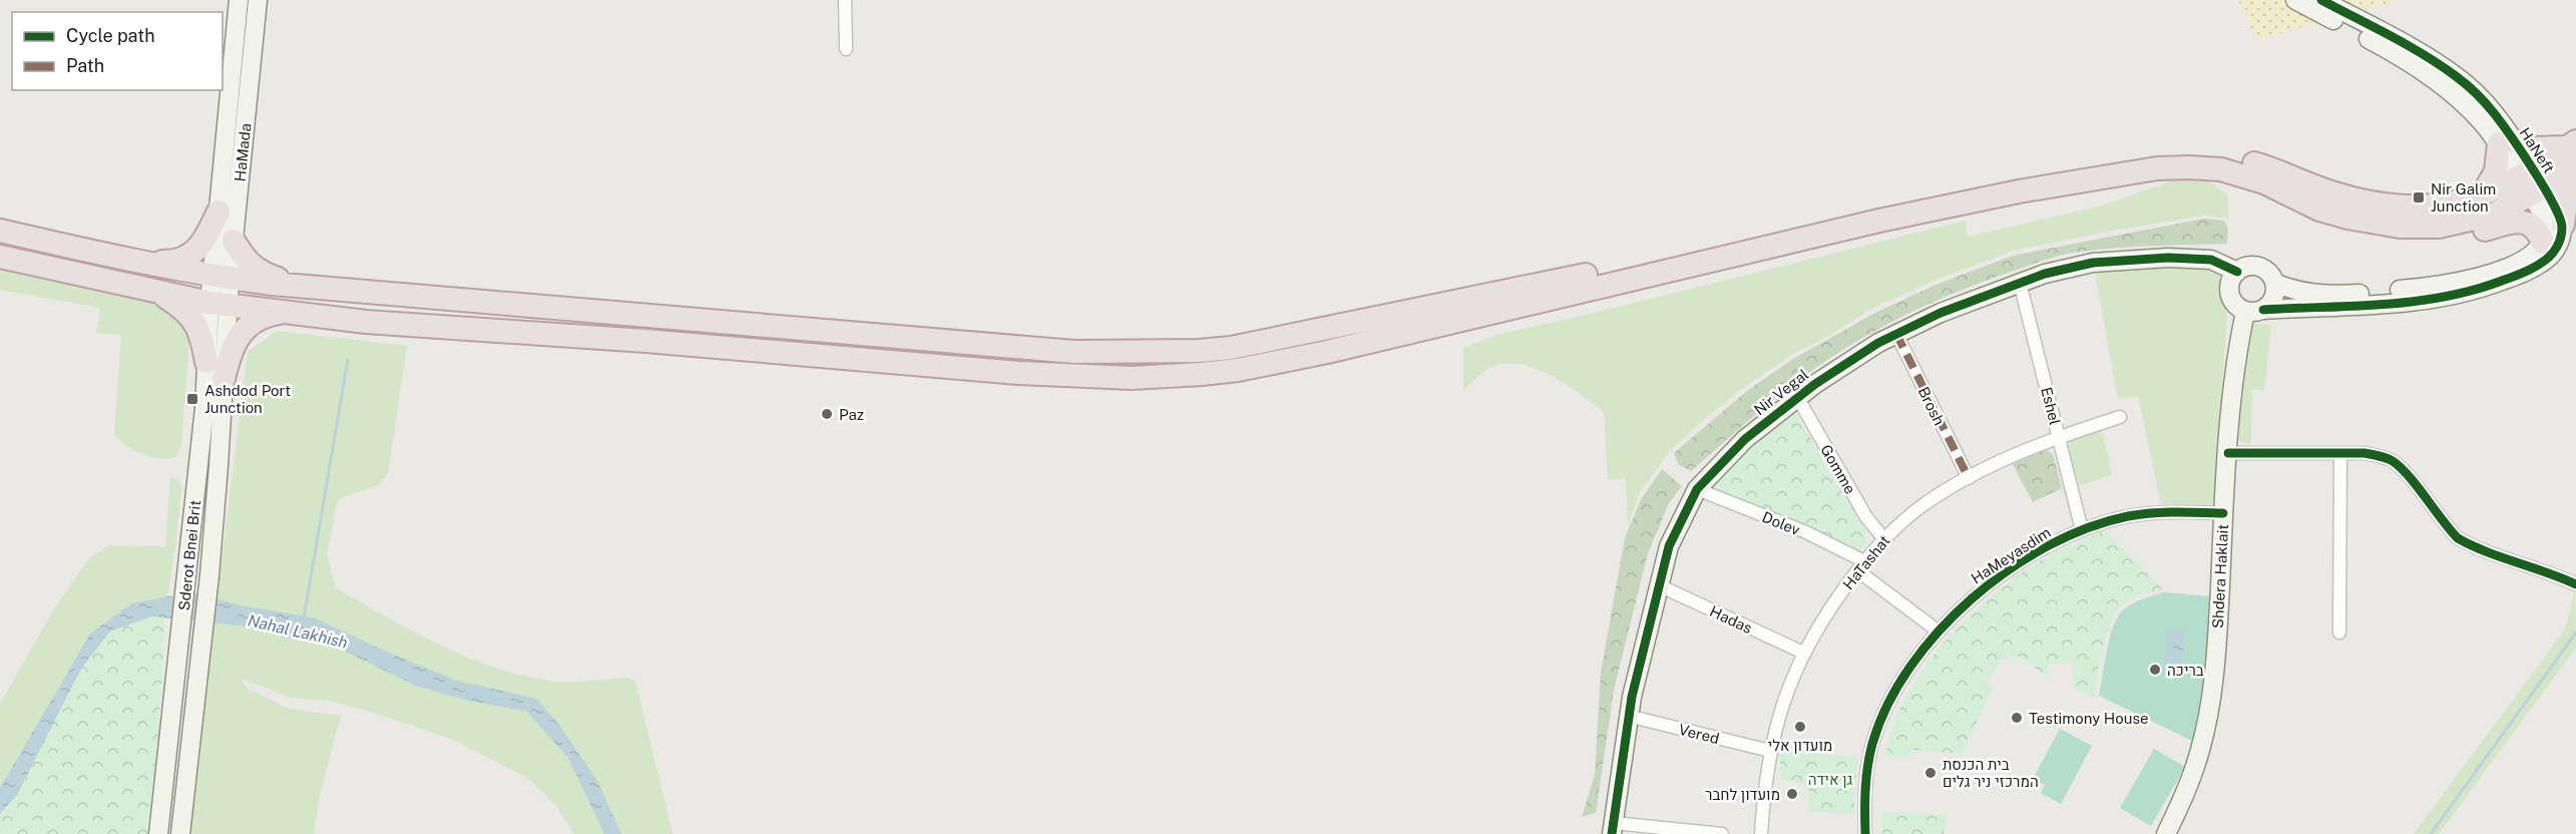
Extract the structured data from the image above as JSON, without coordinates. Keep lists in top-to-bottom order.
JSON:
{
  "streets": {
    "street": [
      "HaNeft",
      "HaMada",
      "Nir Vegal",
      "Brosh",
      "Eshel",
      "Gomme",
      "Dolev",
      "Sderot Bnei Brit",
      "HaMeyasdim",
      "HaTashat",
      "Shdera Haklait",
      "Hadas",
      "Vered"
    ]
  },
  "crossings": [
    ["HaMada", "Sderot Bnei Brit"],
    ["Nir Vegal", "Brosh"],
    ["Nir Vegal", "Eshel"],
    ["Nir Vegal", "Gomme"],
    ["Nir Vegal", "Dolev"],
    ["Nir Vegal", "Shdera Haklait"],
    ["Nir Vegal", "Hadas"],
    ["Nir Vegal", "Vered"],
    ["Brosh", "HaTashat"],
    ["Eshel", "HaMeyasdim"],
    ["Eshel", "HaTashat"],
    ["Gomme", "HaTashat"],
    ["Dolev", "HaMeyasdim"],
    ["Dolev", "HaTashat"],
    ["HaMeyasdim", "Shdera Haklait"],
    ["HaTashat", "Hadas"],
    ["HaTashat", "Vered"]
  ],
  "water": ["Nahal Lakhish"],
  "parks": ["גן אידה"],
  "places": {
    "transit": ["Nir Galim Junction", "Ashdod Port Junction"],
    "other": [
      "Paz",
      "בריכה",
      "Testimony House",
      "מועדון אלי",
      "בית הכנסת המרכזי ניר גלים",
      "מועדון לחבר"
    ]
  },
  "legend": ["Cycle path", "Path"]
}
